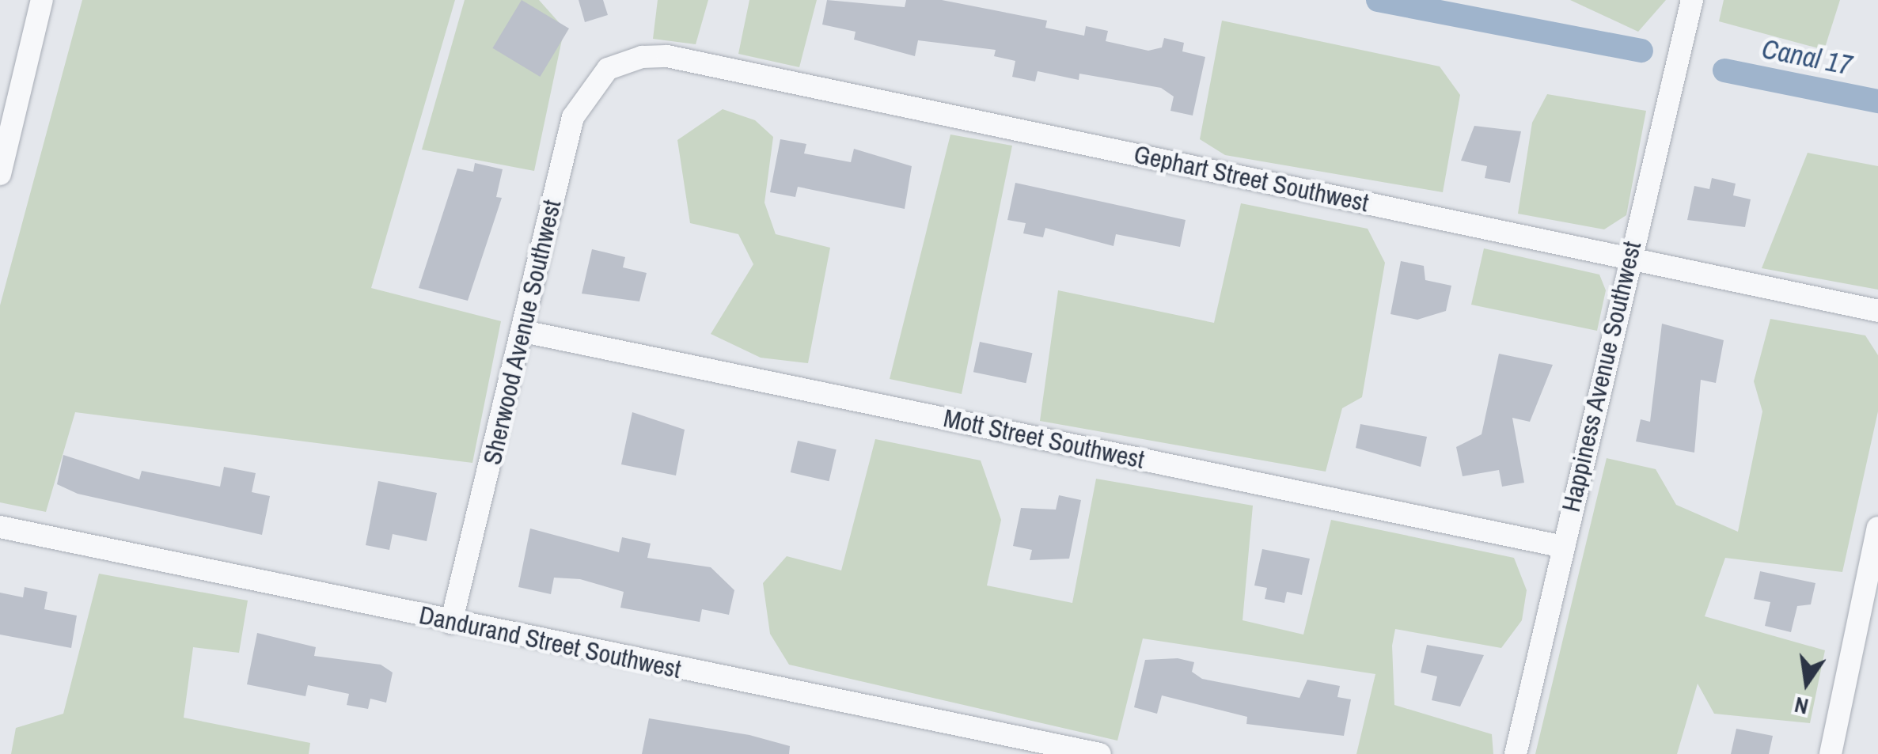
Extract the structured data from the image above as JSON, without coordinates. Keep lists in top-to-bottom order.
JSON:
{
  "streets": {
    "street": [
      "Gephart Street Southwest",
      "Sherwood Avenue Southwest",
      "Happiness Avenue Southwest",
      "Mott Street Southwest",
      "Dandurand Street Southwest"
    ]
  },
  "crossings": [
    ["Gephart Street Southwest", "Sherwood Avenue Southwest"],
    ["Gephart Street Southwest", "Happiness Avenue Southwest"],
    ["Sherwood Avenue Southwest", "Mott Street Southwest"],
    ["Sherwood Avenue Southwest", "Dandurand Street Southwest"],
    ["Happiness Avenue Southwest", "Mott Street Southwest"]
  ],
  "water": ["Canal 17"],
  "north": "bottom"
}
